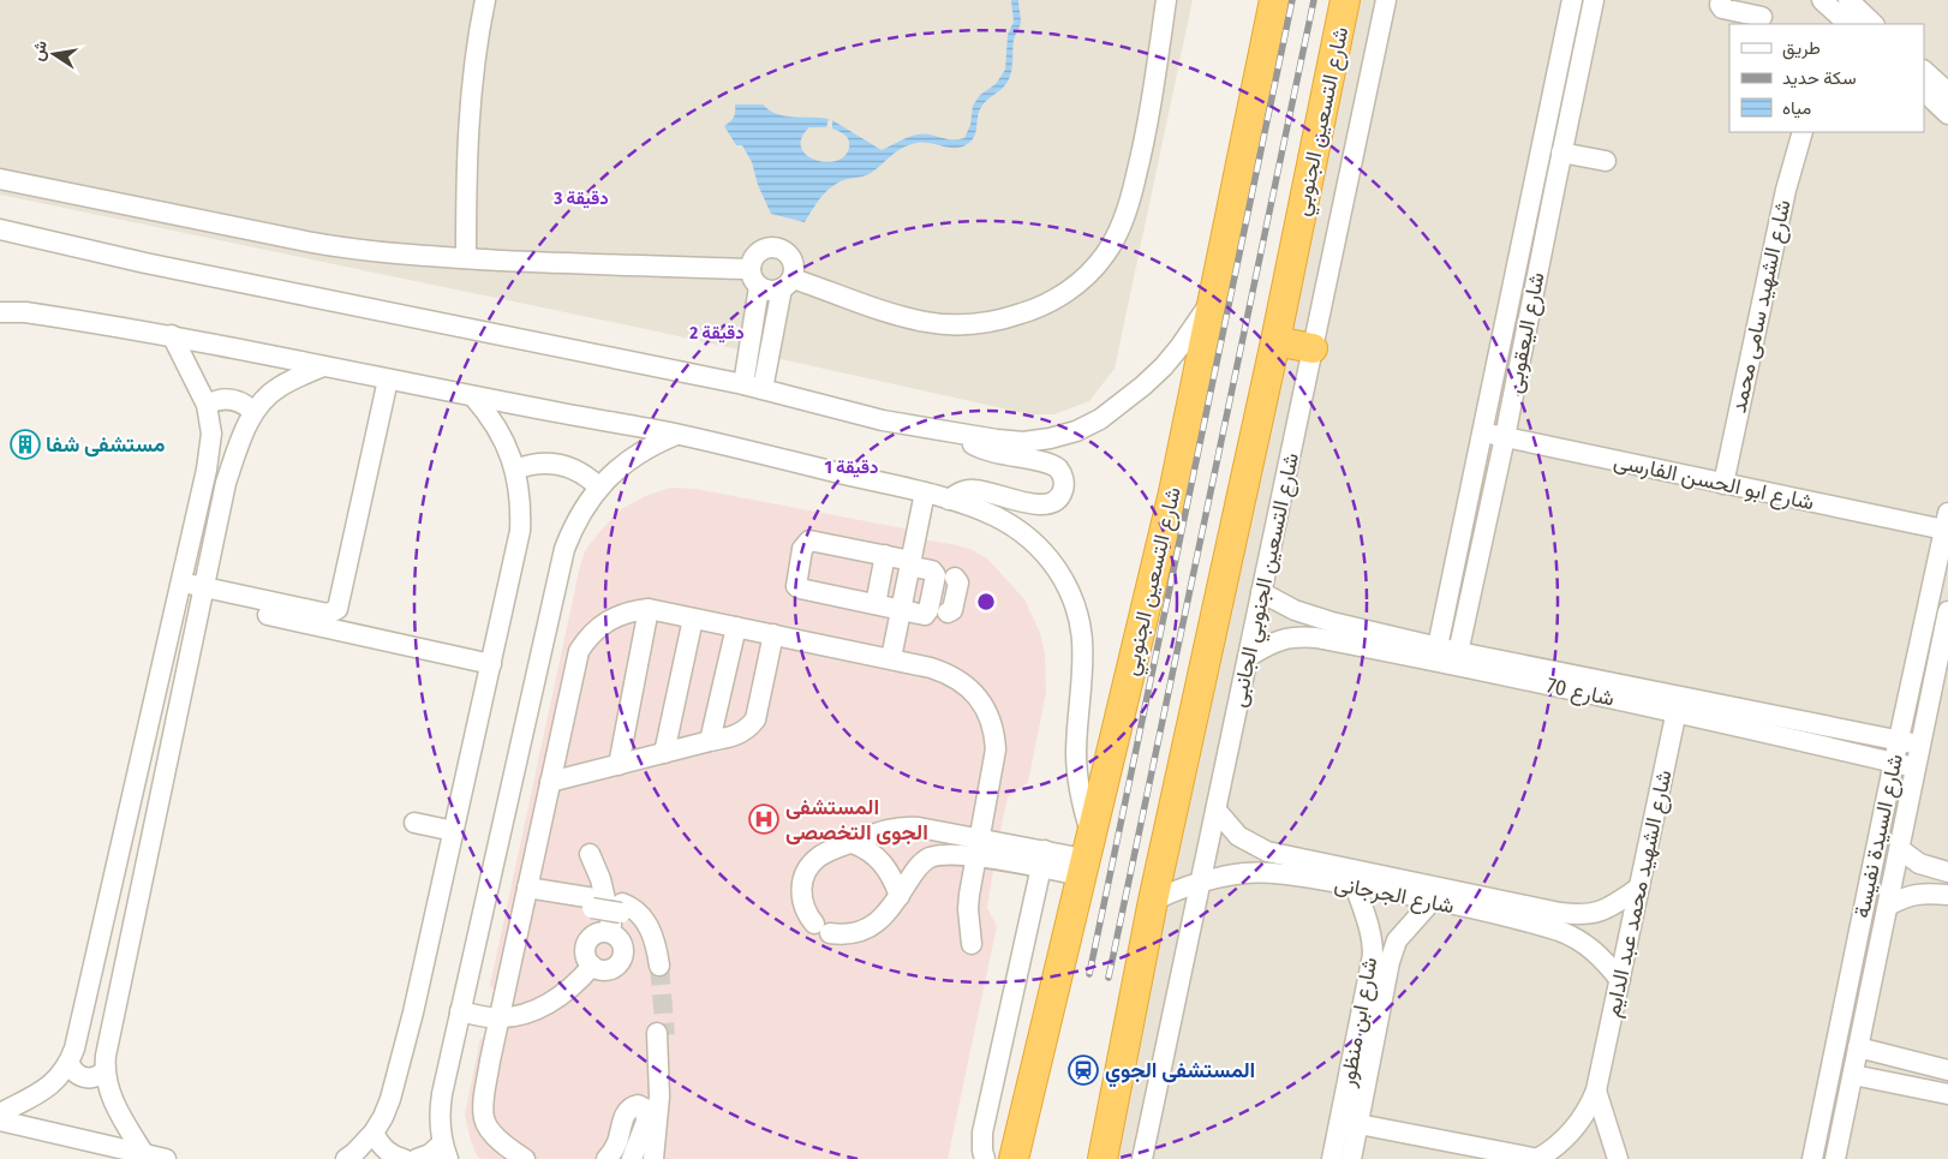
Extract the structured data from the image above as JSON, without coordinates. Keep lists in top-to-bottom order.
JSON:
{
  "streets": {
    "highway": ["شارع التسعين الجنوبي"],
    "street": [
      "شارع الشهيد سامى محمد",
      "شارع اليعقوبى",
      "شارع ابو الحسن الفارسى",
      "شارع التسعين الجنوبي الجانبى",
      "شارع 70",
      "شارع السيدة نفيسة",
      "شارع الشهيد محمد عبد الدايم",
      "شارع الجرجانى",
      "شارع ابن منظور"
    ]
  },
  "crossings": [
    ["شارع التسعين الجنوبي", "شارع الجرجانى"],
    ["شارع الشهيد سامى محمد", "شارع ابو الحسن الفارسى"],
    ["شارع اليعقوبى", "شارع ابو الحسن الفارسى"],
    ["شارع اليعقوبى", "شارع 70"],
    ["شارع ابو الحسن الفارسى", "شارع السيدة نفيسة"],
    ["شارع التسعين الجنوبي الجانبى", "شارع 70"],
    ["شارع التسعين الجنوبي الجانبى", "شارع الجرجانى"],
    ["شارع 70", "شارع السيدة نفيسة"],
    ["شارع 70", "شارع الشهيد محمد عبد الدايم"],
    ["شارع الشهيد محمد عبد الدايم", "شارع الجرجانى"],
    ["شارع الجرجانى", "شارع ابن منظور"]
  ],
  "places": {
    "building": ["مستشفى شفا"],
    "hospital": ["المستشفى الجوى التخصصى"],
    "station": ["المستشفى الجوي"]
  },
  "legend": ["طريق", "سكة حديد", "مياه"],
  "north": "left",
  "rings": ["3 دقيقة", "2 دقيقة", "1 دقيقة"]
}
